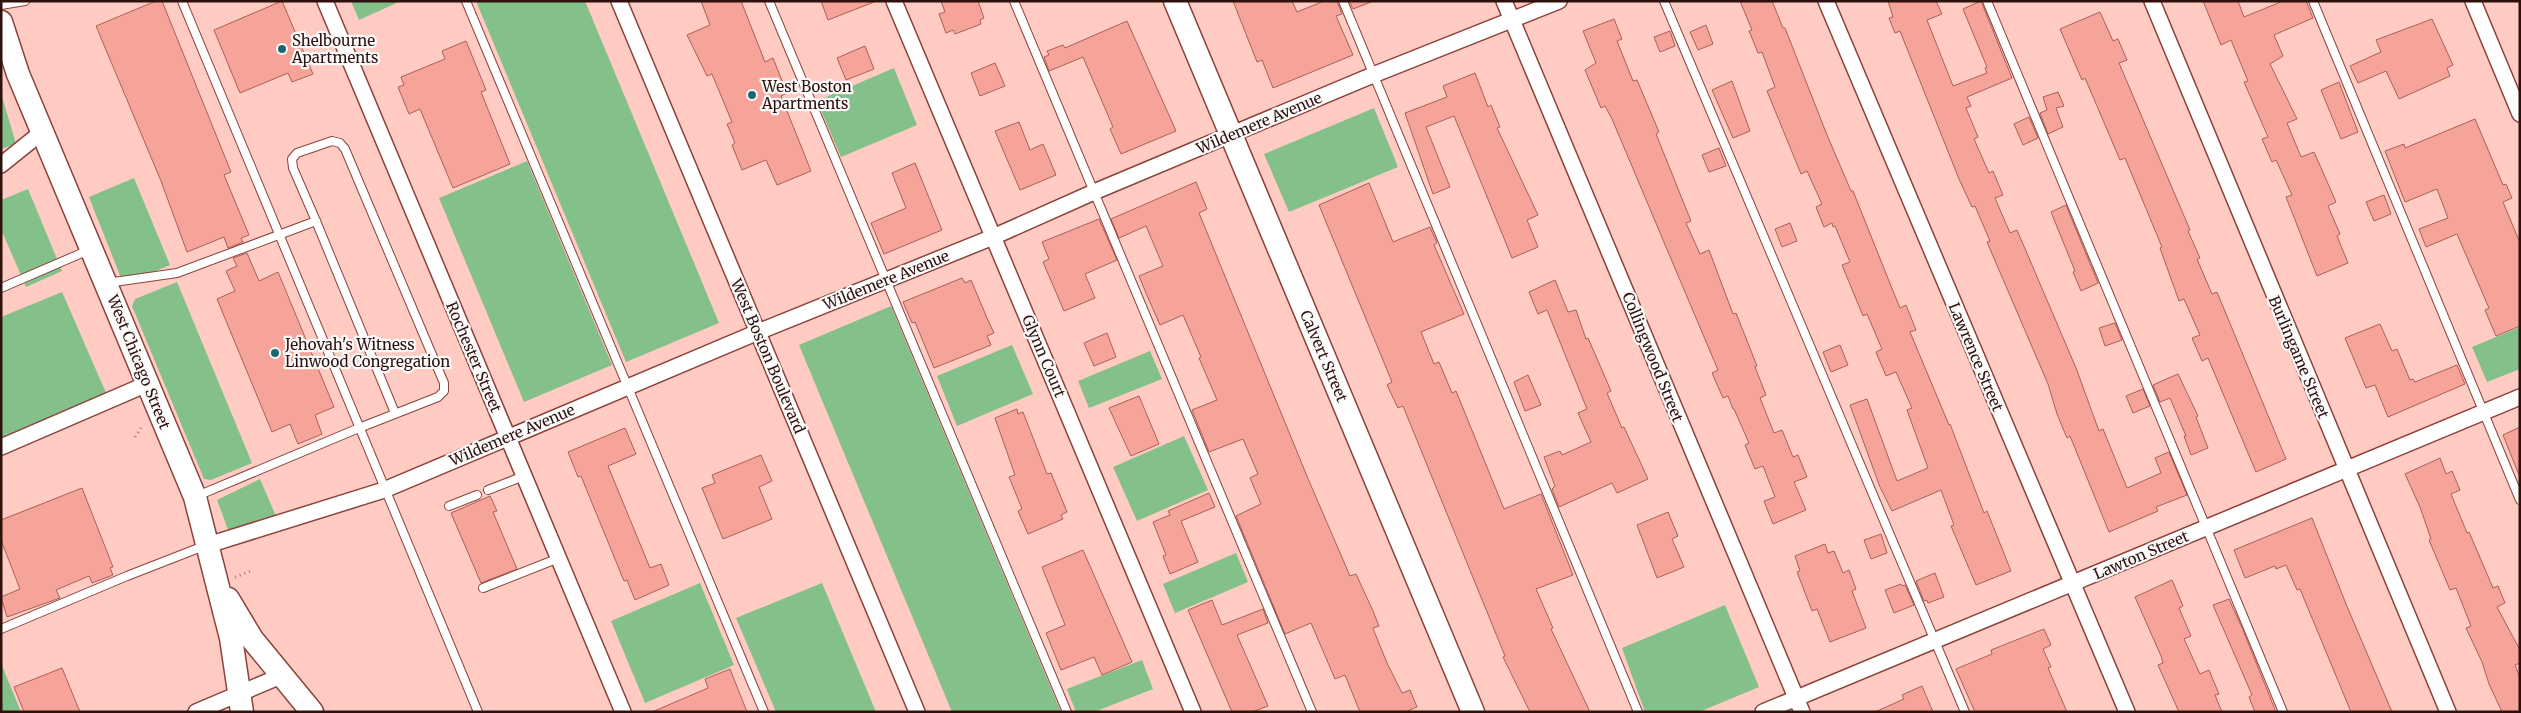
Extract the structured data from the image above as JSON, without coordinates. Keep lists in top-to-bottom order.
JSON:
{
  "streets": {
    "street": [
      "Wildemere Avenue",
      "West Boston Boulevard",
      "Glynn Court",
      "Calvert Street",
      "Rochester Street",
      "Collingwood Street",
      "Lawrence Street",
      "Burlingame Street",
      "West Chicago Street",
      "Lawton Street"
    ]
  },
  "crossings": [
    ["Wildemere Avenue", "West Boston Boulevard"],
    ["Wildemere Avenue", "Glynn Court"],
    ["Wildemere Avenue", "Calvert Street"],
    ["Wildemere Avenue", "Rochester Street"],
    ["Wildemere Avenue", "Collingwood Street"],
    ["Wildemere Avenue", "West Chicago Street"],
    ["Collingwood Street", "Lawton Street"],
    ["Lawrence Street", "Lawton Street"],
    ["Burlingame Street", "Lawton Street"]
  ],
  "places": ["Shelbourne Apartments", "West Boston Apartments", "Jehovah's Witness Linwood Congregation"]
}
